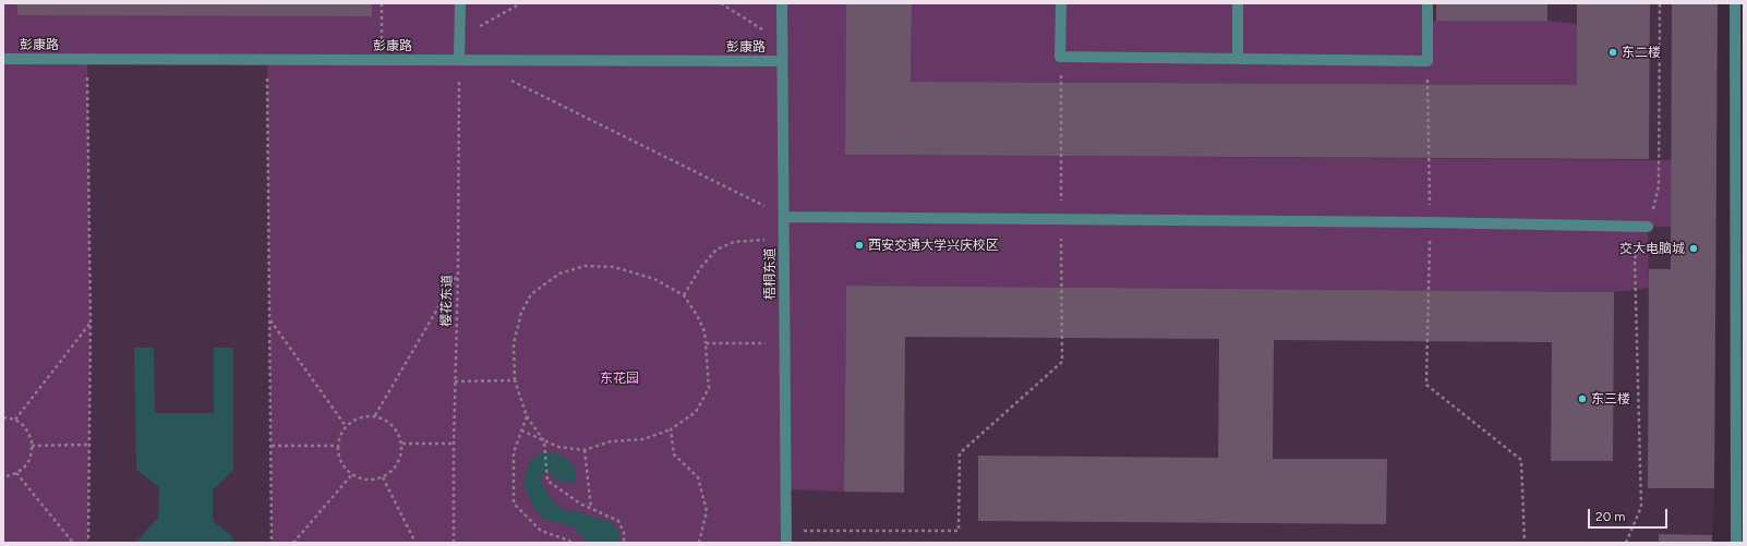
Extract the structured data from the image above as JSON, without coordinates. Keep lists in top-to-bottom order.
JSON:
{
  "streets": {
    "street": ["彭康路", "梧桐东道"],
    "path": ["樱花东道"]
  },
  "crossings": [
    ["彭康路", "梧桐东道"],
    ["彭康路", "樱花东道"]
  ],
  "parks": ["东花园"],
  "places": [
    "东二楼",
    "西安交通大学兴庆校区",
    "交大电脑城",
    "东三楼"
  ],
  "scale_bar": "20 m"
}
